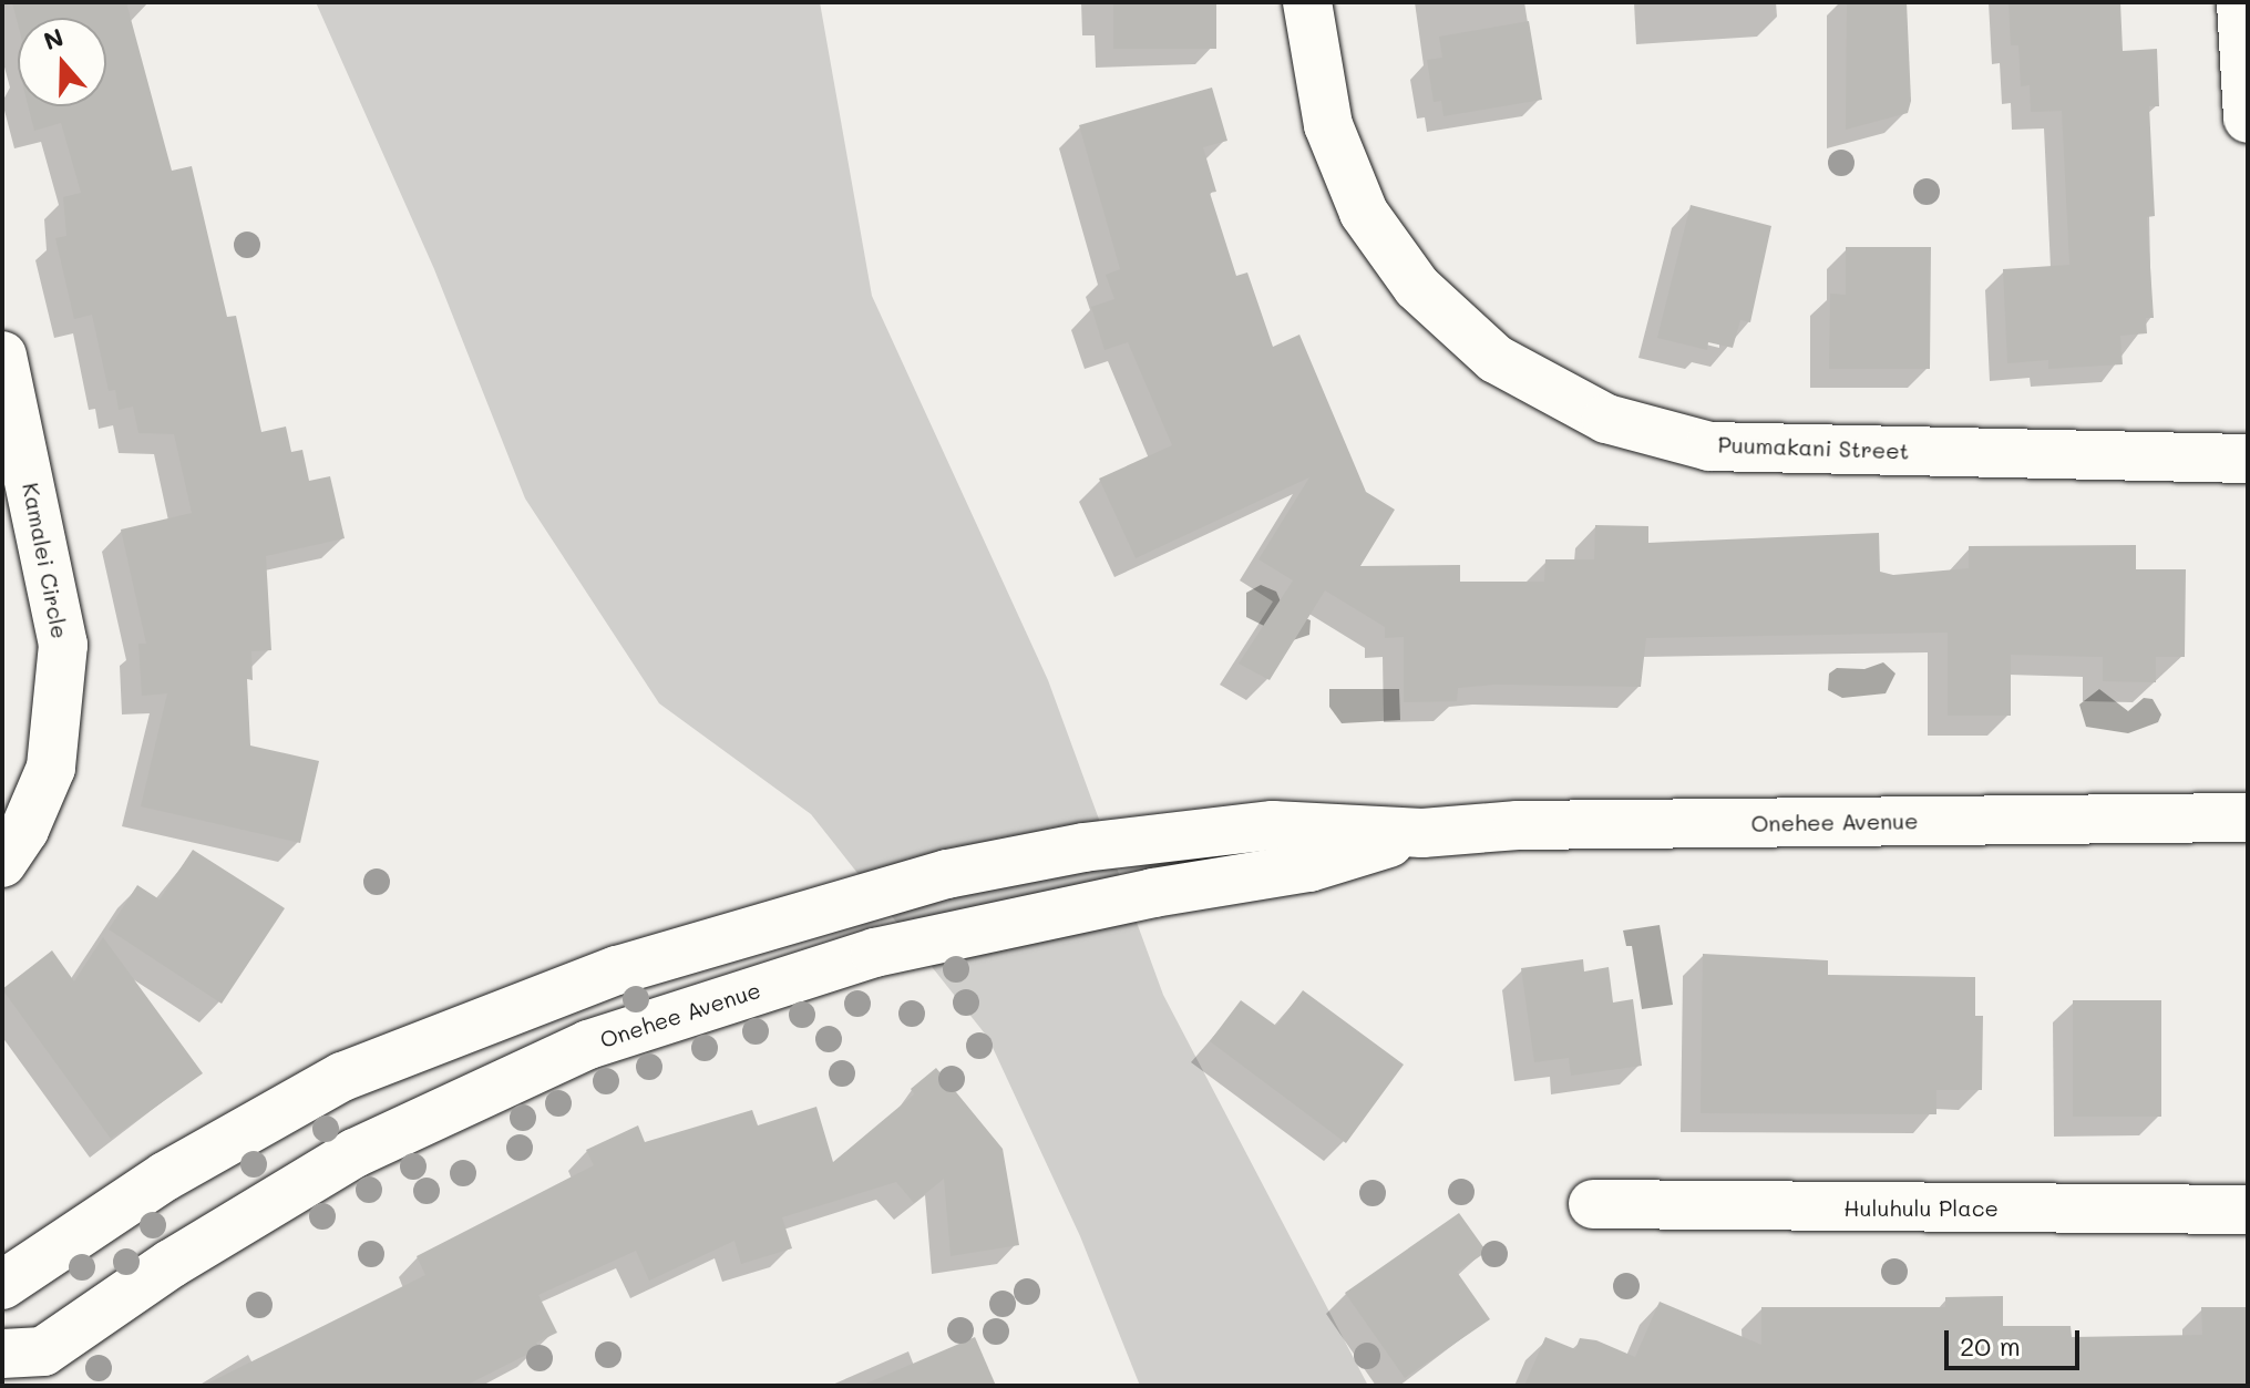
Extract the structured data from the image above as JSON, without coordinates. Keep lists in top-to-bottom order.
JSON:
{
  "streets": {
    "street": [
      "Puumakani Street",
      "Kamalei Circle",
      "Onehee Avenue",
      "Huluhulu Place"
    ]
  },
  "scale_bar": "20 m",
  "north": "top"
}
